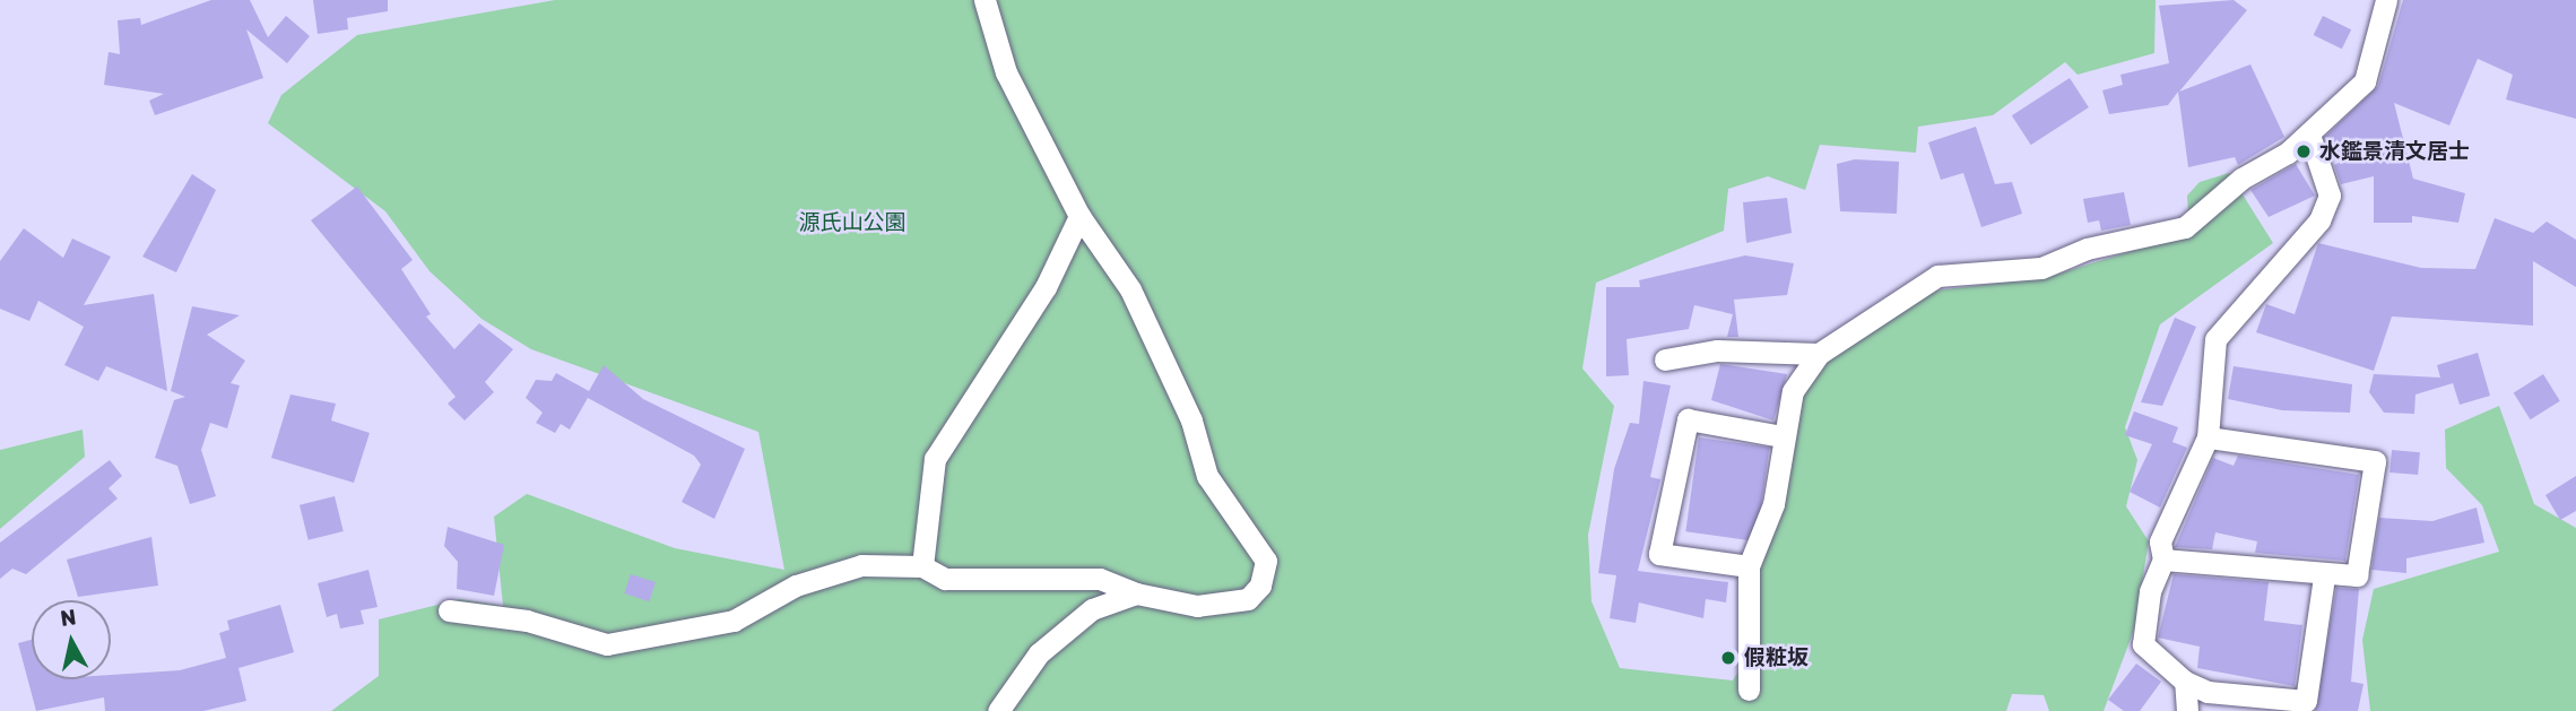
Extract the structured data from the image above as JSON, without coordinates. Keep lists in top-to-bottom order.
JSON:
{
  "parks": ["源氏山公園"],
  "places": ["水鑑景清文居士", "假粧坂"],
  "north": "top"
}
